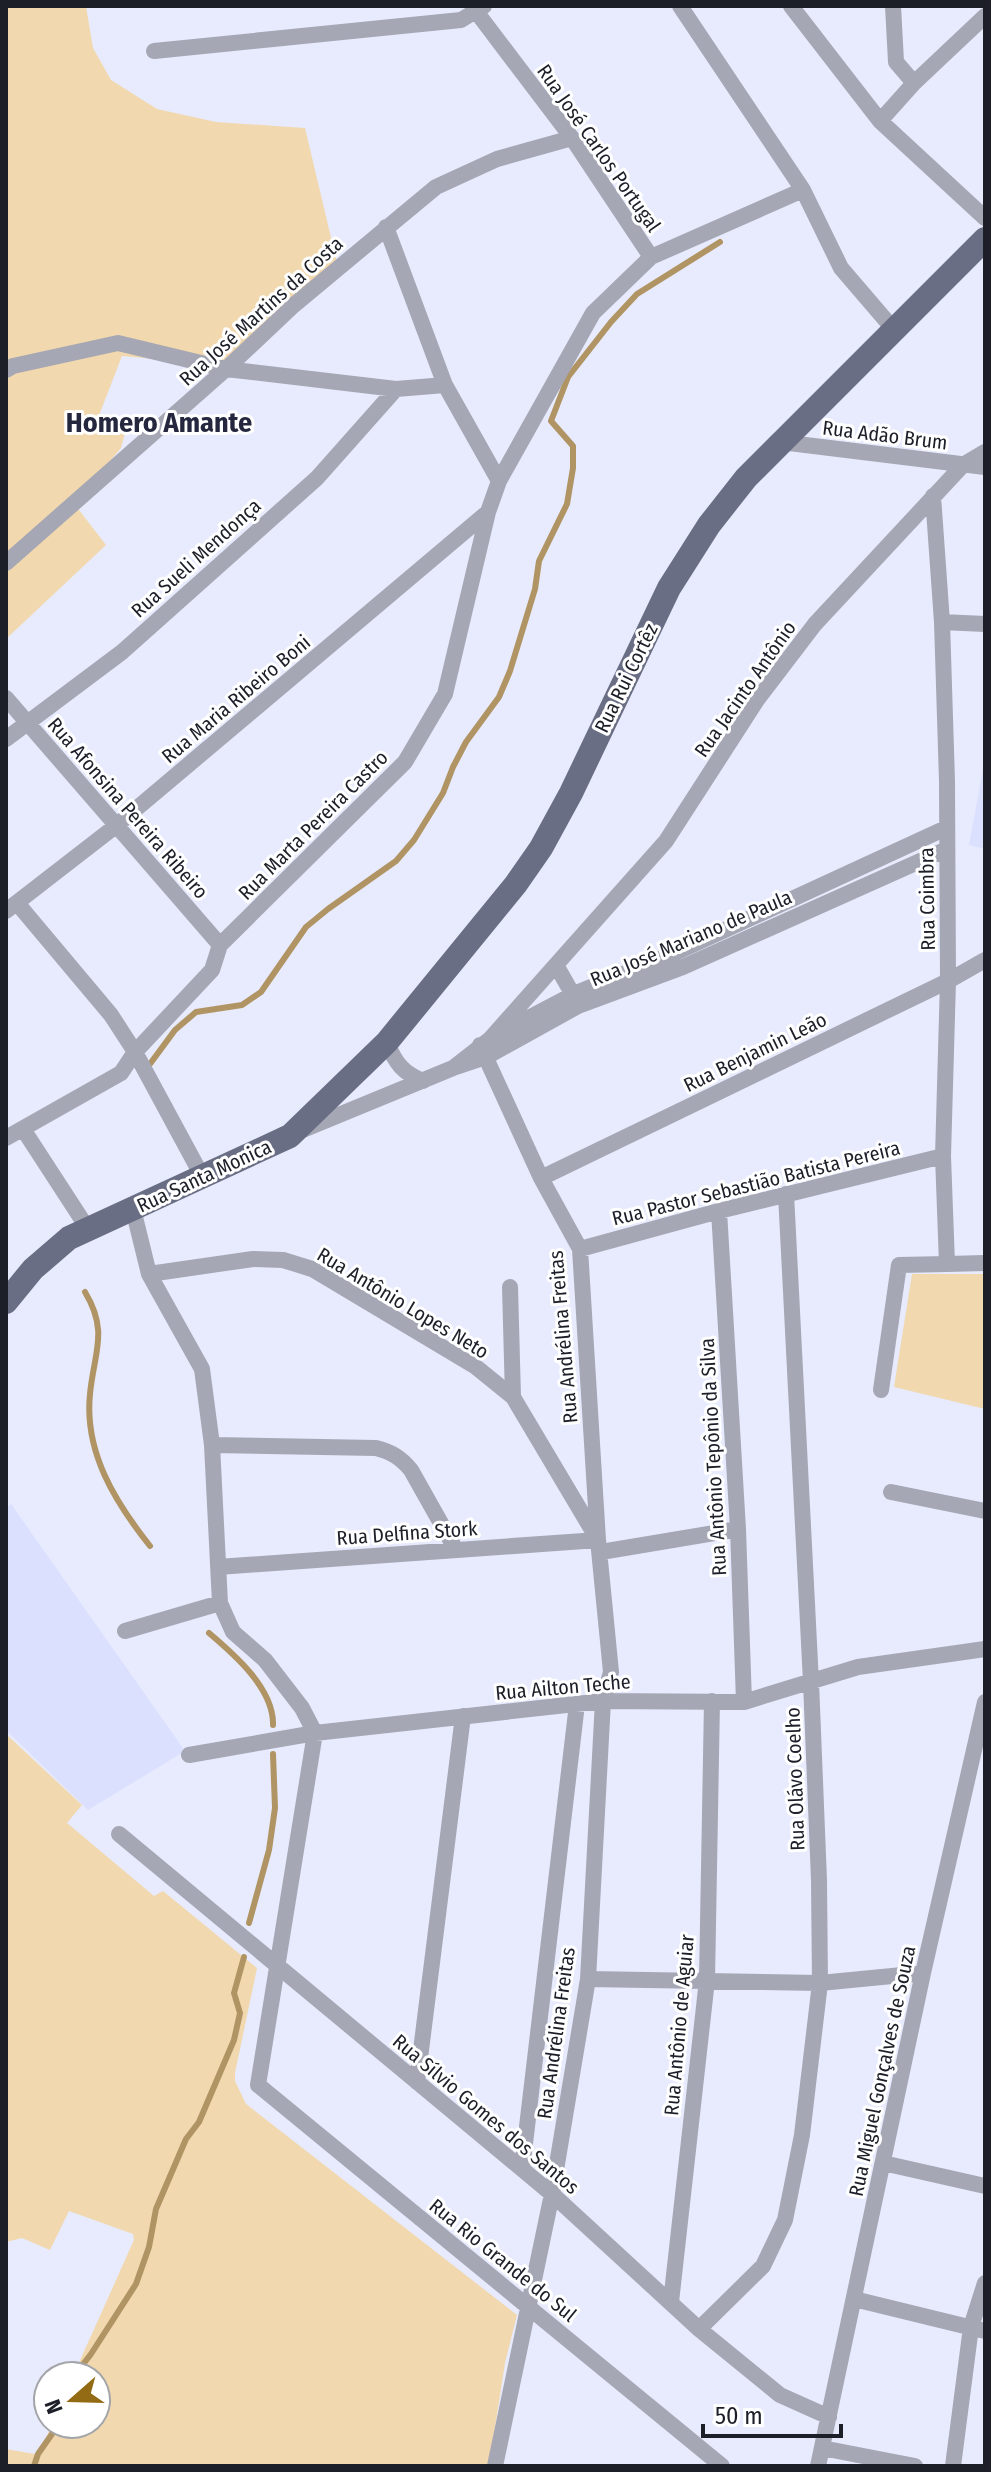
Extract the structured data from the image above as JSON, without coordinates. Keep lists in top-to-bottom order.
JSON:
{
  "streets": {
    "main road": ["Rua Rui Cortêz", "Rua Santa Monica"],
    "street": [
      "Rua José Carlos Portugal",
      "Rua José Martins da Costa",
      "Rua Adão Brum",
      "Rua Sueli Mendonça",
      "Rua Jacinto Antônio",
      "Rua Maria Ribeiro Boni",
      "Rua Afonsina Pereira Ribeiro",
      "Rua Marta Pereira Castro",
      "Rua Coimbra",
      "Rua José Mariano de Paula",
      "Rua Benjamin Leão",
      "Rua Pastor Sebastião Batista Pereira",
      "Rua Antônio Lopes Neto",
      "Rua Andrélina Freitas",
      "Rua Antônio Tepônio da Silva",
      "Rua Delfina Stork",
      "Rua Ailton Teche",
      "Rua Olávo Coelho",
      "Rua Antônio de Aguiar",
      "Rua Miguel Gonçalves de Souza",
      "Rua Sílvio Gomes dos Santos",
      "Rua Rio Grande do Sul"
    ]
  },
  "crossings": [
    ["Rua José Carlos Portugal", "Rua José Martins da Costa"],
    ["Rua José Carlos Portugal", "Rua Marta Pereira Castro"],
    ["Rua Adão Brum", "Rua Rui Cortêz"],
    ["Rua Adão Brum", "Rua Jacinto Antônio"],
    ["Rua Sueli Mendonça", "Rua Afonsina Pereira Ribeiro"],
    ["Rua Rui Cortêz", "Rua Santa Monica"],
    ["Rua Jacinto Antônio", "Rua Coimbra"],
    ["Rua Jacinto Antônio", "Rua José Mariano de Paula"],
    ["Rua Jacinto Antônio", "Rua Santa Monica"],
    ["Rua Jacinto Antônio", "Rua Andrélina Freitas"],
    ["Rua Maria Ribeiro Boni", "Rua Afonsina Pereira Ribeiro"],
    ["Rua Maria Ribeiro Boni", "Rua Marta Pereira Castro"],
    ["Rua Afonsina Pereira Ribeiro", "Rua Marta Pereira Castro"],
    ["Rua Coimbra", "Rua José Mariano de Paula"],
    ["Rua Coimbra", "Rua Benjamin Leão"],
    ["Rua Coimbra", "Rua Pastor Sebastião Batista Pereira"],
    ["Rua José Mariano de Paula", "Rua Andrélina Freitas"],
    ["Rua Benjamin Leão", "Rua Andrélina Freitas"],
    ["Rua Pastor Sebastião Batista Pereira", "Rua Andrélina Freitas"],
    ["Rua Pastor Sebastião Batista Pereira", "Rua Antônio Tepônio da Silva"],
    ["Rua Pastor Sebastião Batista Pereira", "Rua Olávo Coelho"],
    ["Rua Antônio Lopes Neto", "Rua Andrélina Freitas"],
    ["Rua Antônio Lopes Neto", "Rua Delfina Stork"],
    ["Rua Andrélina Freitas", "Rua Delfina Stork"],
    ["Rua Andrélina Freitas", "Rua Ailton Teche"],
    ["Rua Andrélina Freitas", "Rua Sílvio Gomes dos Santos"],
    ["Rua Andrélina Freitas", "Rua Rio Grande do Sul"],
    ["Rua Antônio Tepônio da Silva", "Rua Ailton Teche"],
    ["Rua Ailton Teche", "Rua Olávo Coelho"],
    ["Rua Ailton Teche", "Rua Antônio de Aguiar"],
    ["Rua Olávo Coelho", "Rua Sílvio Gomes dos Santos"],
    ["Rua Antônio de Aguiar", "Rua Sílvio Gomes dos Santos"],
    ["Rua Miguel Gonçalves de Souza", "Rua Sílvio Gomes dos Santos"],
    ["Rua Sílvio Gomes dos Santos", "Rua Rio Grande do Sul"]
  ],
  "districts": ["Homero Amante"],
  "scale_bar": "50 m",
  "north": "left"
}
